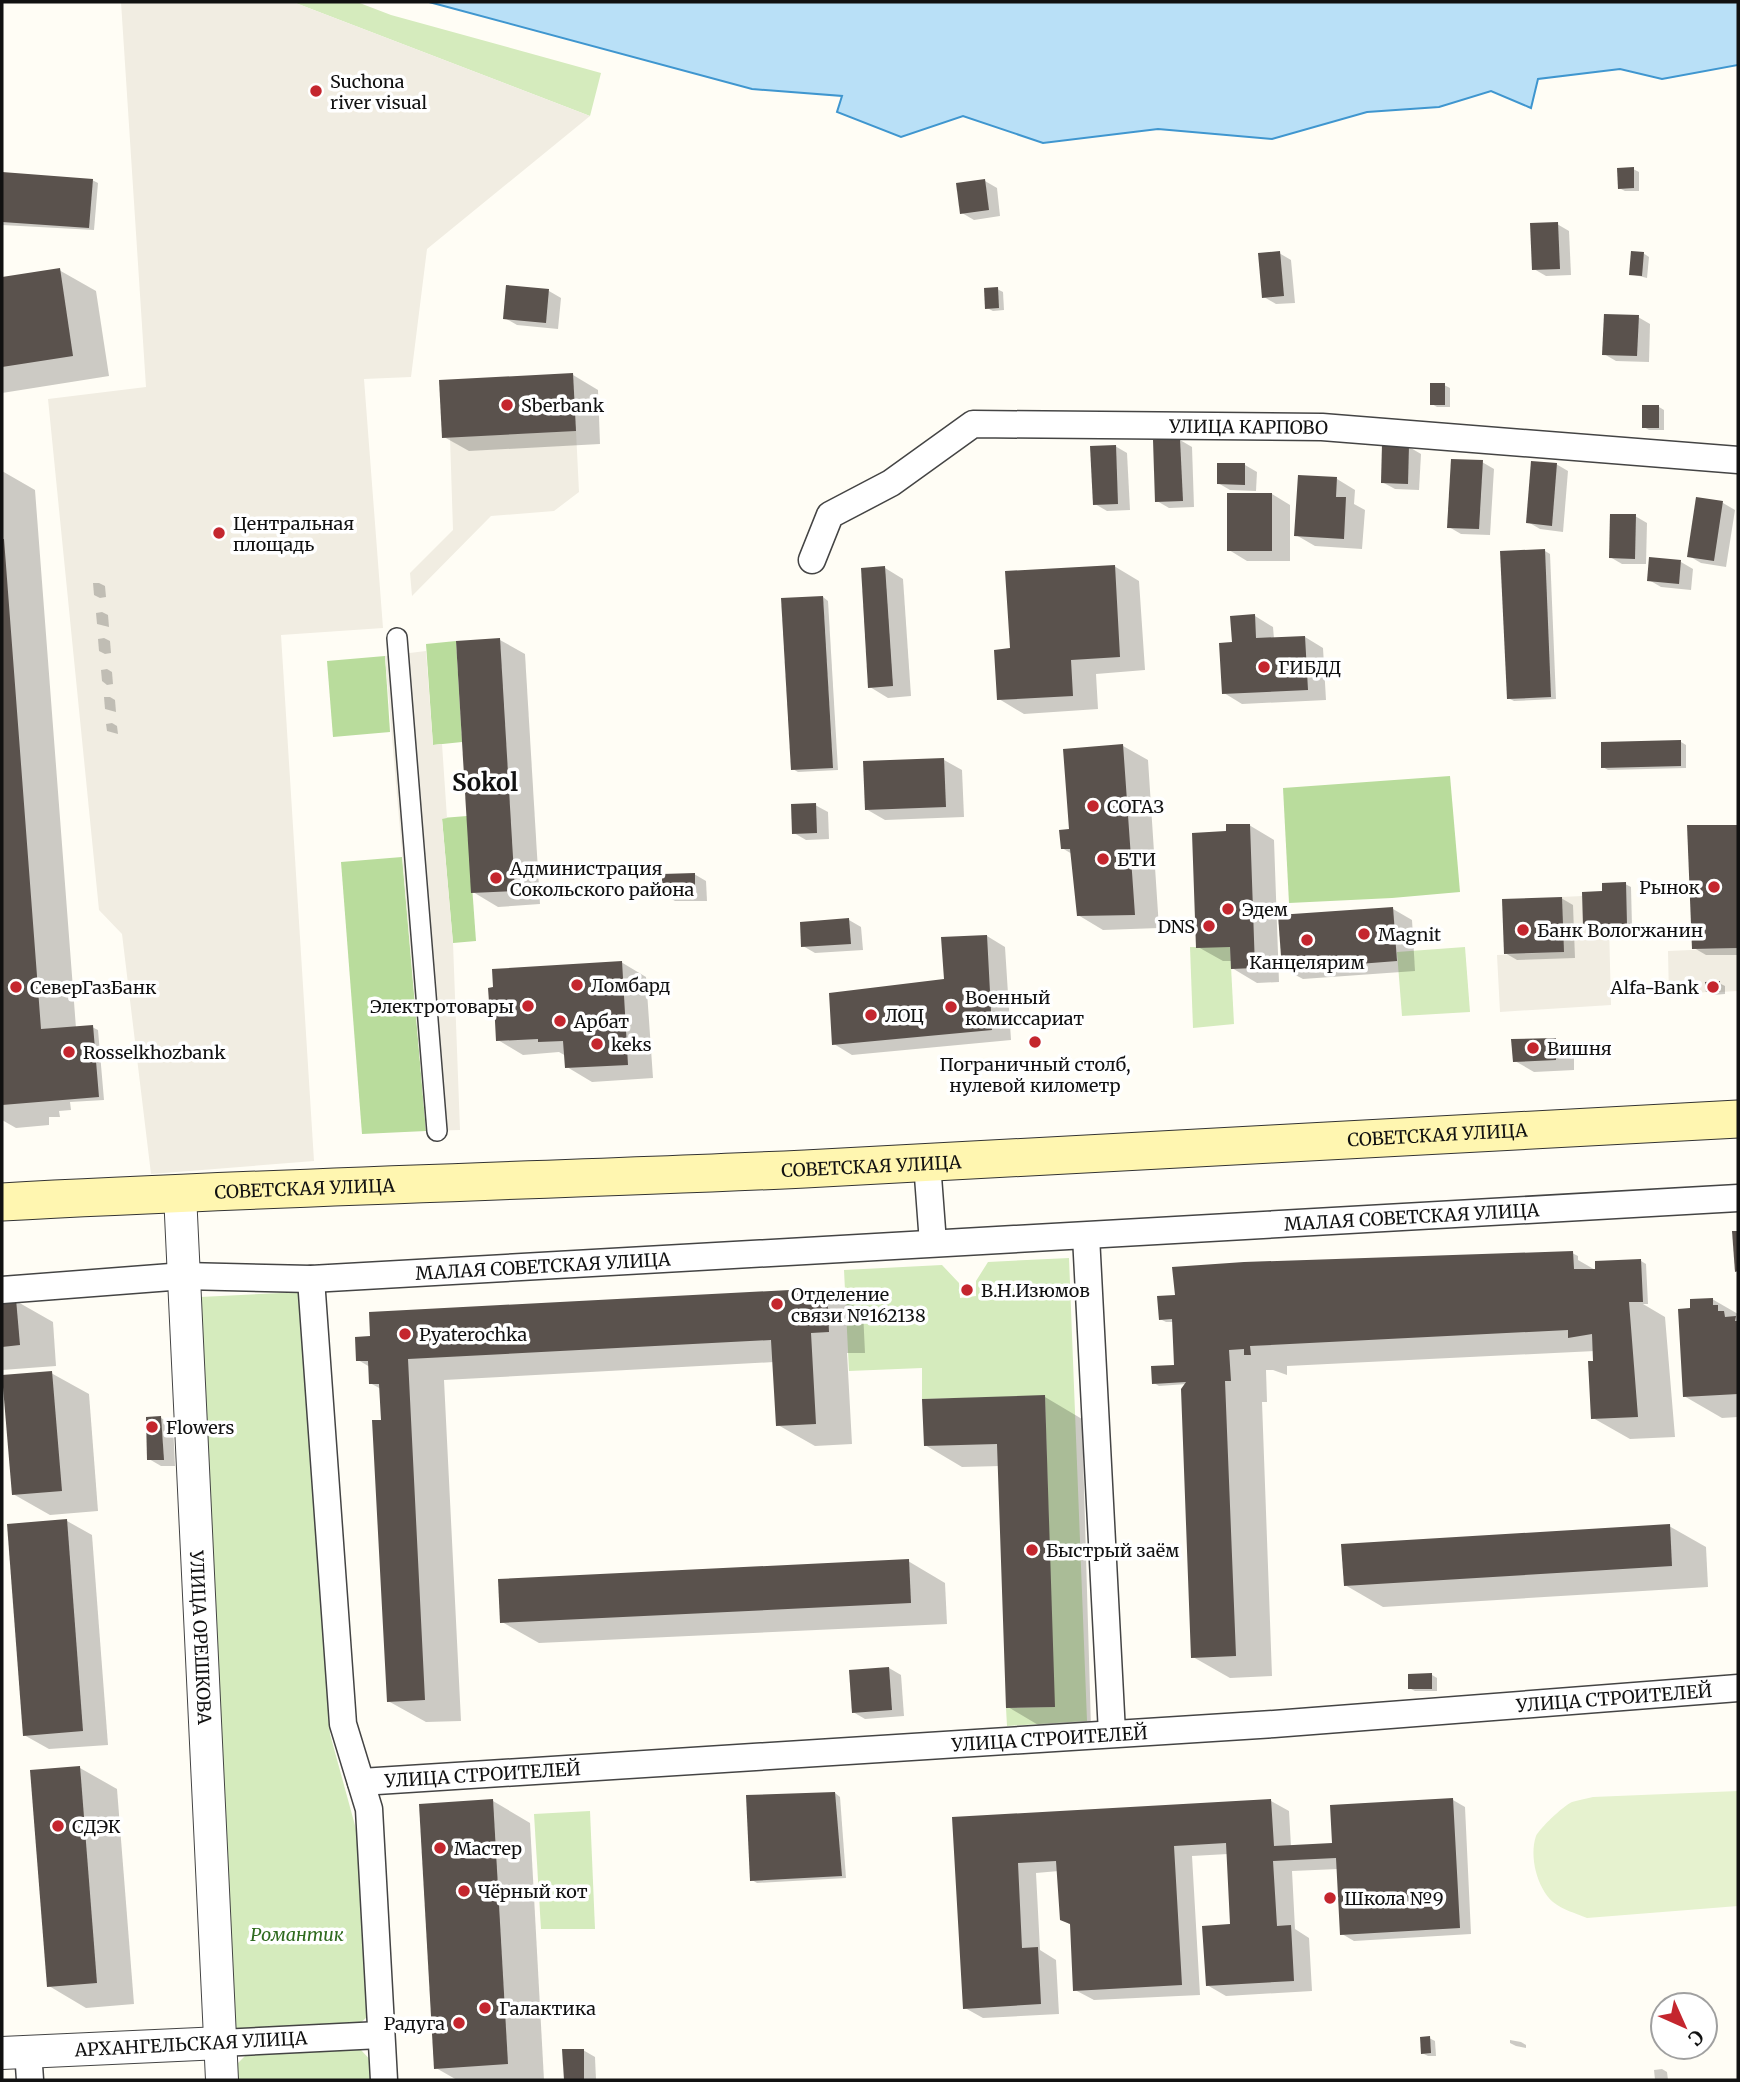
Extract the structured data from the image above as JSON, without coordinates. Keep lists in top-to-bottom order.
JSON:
{
  "streets": {
    "main road": ["СОВЕТСКАЯ УЛИЦА"],
    "street": [
      "УЛИЦА КАРПОВО",
      "МАЛАЯ СОВЕТСКАЯ УЛИЦА",
      "УЛИЦА ОРЕШКОВА",
      "УЛИЦА СТРОИТЕЛЕЙ",
      "АРХАНГЕЛЬСКАЯ УЛИЦА"
    ]
  },
  "crossings": [
    ["СОВЕТСКАЯ УЛИЦА", "УЛИЦА ОРЕШКОВА"],
    ["МАЛАЯ СОВЕТСКАЯ УЛИЦА", "УЛИЦА ОРЕШКОВА"],
    ["УЛИЦА ОРЕШКОВА", "АРХАНГЕЛЬСКАЯ УЛИЦА"]
  ],
  "districts": ["Sokol"],
  "parks": ["Романтик"],
  "places": [
    "Suchona river visual",
    "Sberbank",
    "Центральная площадь",
    "ГИБДД",
    "СОГАЗ",
    "БТИ",
    "Администрация Сокольского района",
    "Рынок",
    "Эдем",
    "DNS",
    "Банк Вологжанин",
    "Magnit",
    "Канцелярим",
    "Ломбард",
    "СеверГазБанк",
    "Alfa-Bank",
    "Электротовары",
    "Военный комиссариат",
    "ЛОЦ",
    "Арбат",
    "Пограничный столб, нулевой километр",
    "keks",
    "Вишня",
    "Rosselkhozbank",
    "В.Н.Изюмов",
    "Отделение связи №162138",
    "Pyaterochka",
    "Flowers",
    "Быстрый заём",
    "СДЭК",
    "Мастер",
    "Чёрный кот",
    "Школа №9",
    "Галактика",
    "Радуга"
  ],
  "north": "bottom right"
}
